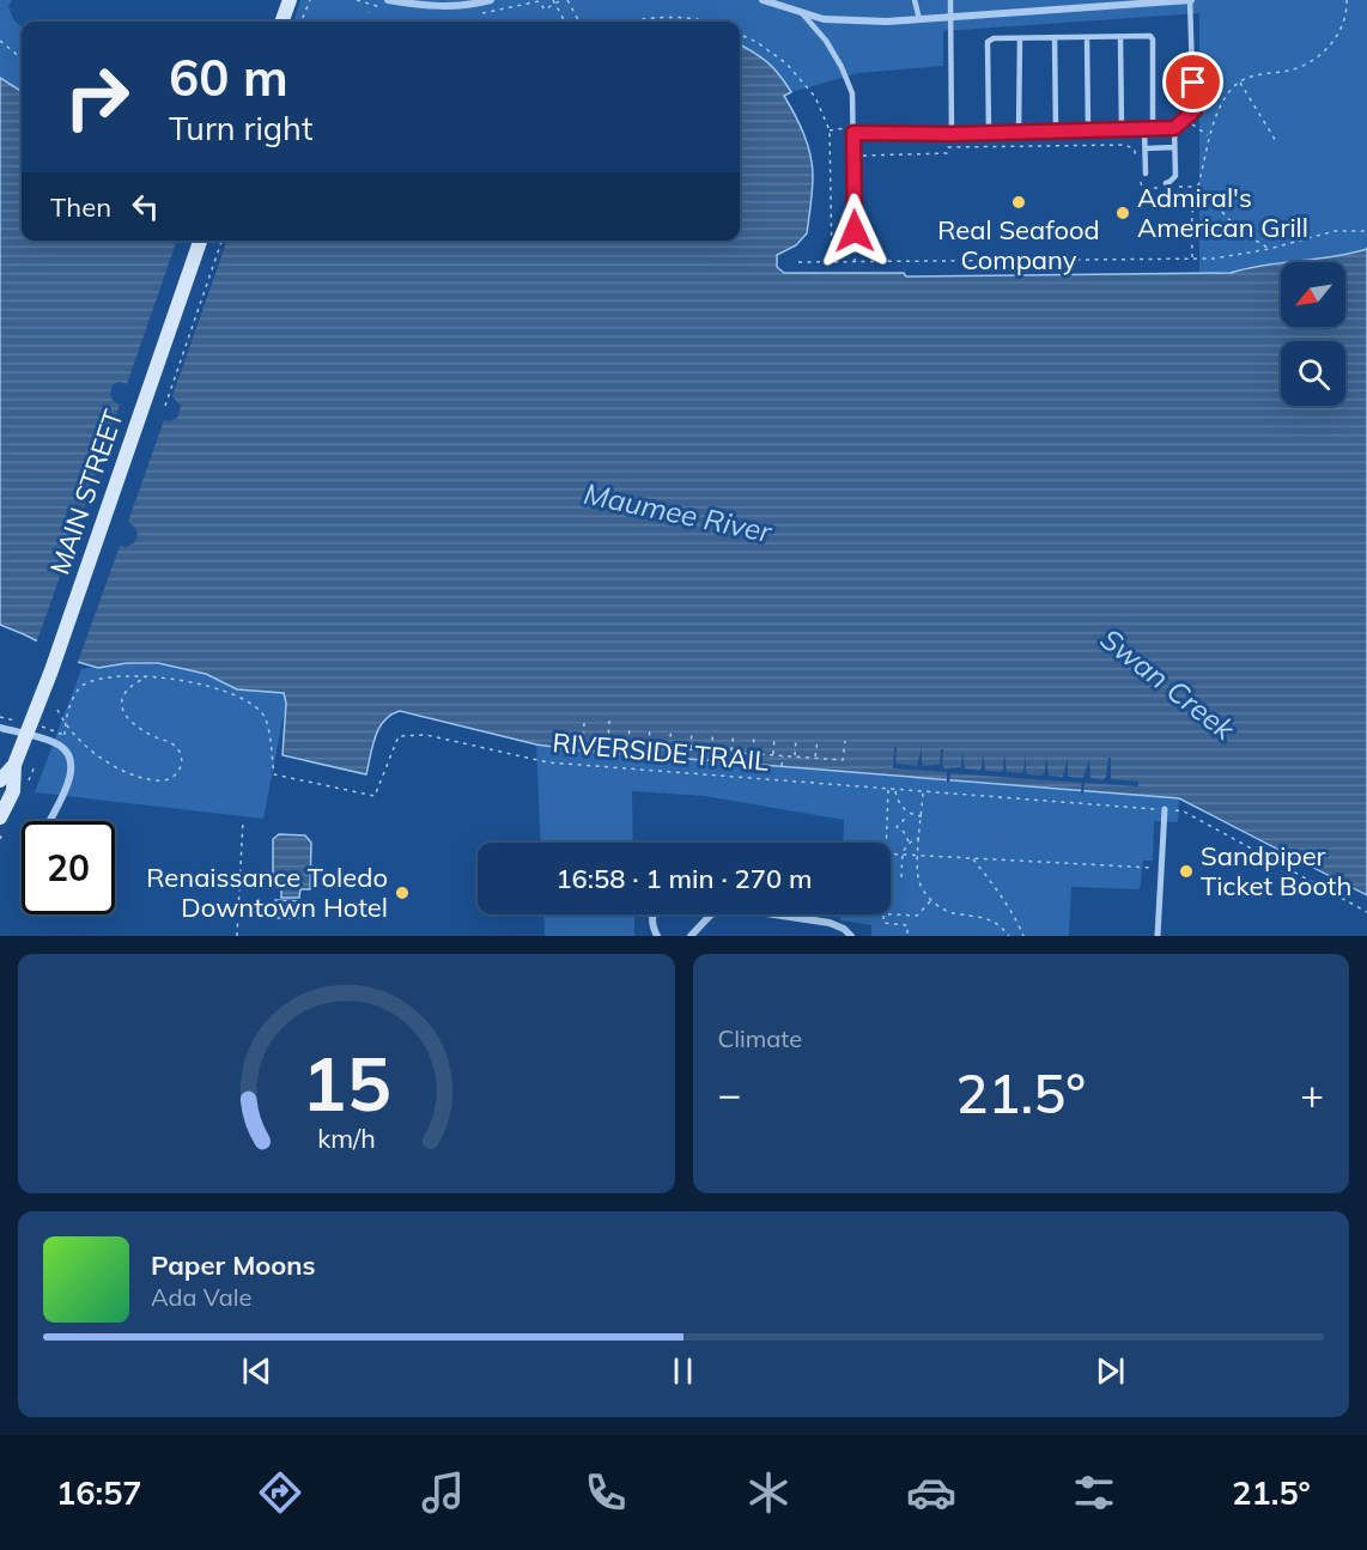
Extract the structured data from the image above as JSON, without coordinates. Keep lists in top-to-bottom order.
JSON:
{
  "streets": {
    "main road": ["MAIN STREET"],
    "path": ["RIVERSIDE TRAIL"]
  },
  "water": ["Maumee River", "Swan Creek"],
  "places": [
    "Real Seafood Company",
    "Admiral's American Grill",
    "Sandpiper Ticket Booth",
    "Renaissance Toledo Downtown Hotel"
  ],
  "north": "bottom left",
  "page": {
    "turn": ["60 m", "Turn right"],
    "then": "Then",
    "limit": "20",
    "trip": "16:58 · 1 min · 270 m",
    "tile": "Climate",
    "heat": ["−", "21.5°", "+"],
    "song": ["Paper Moons", "Ada Vale"],
    "tabs": ["16:57", "21.5°"],
    "gauge": ["15", "km/h"]
  }
}
